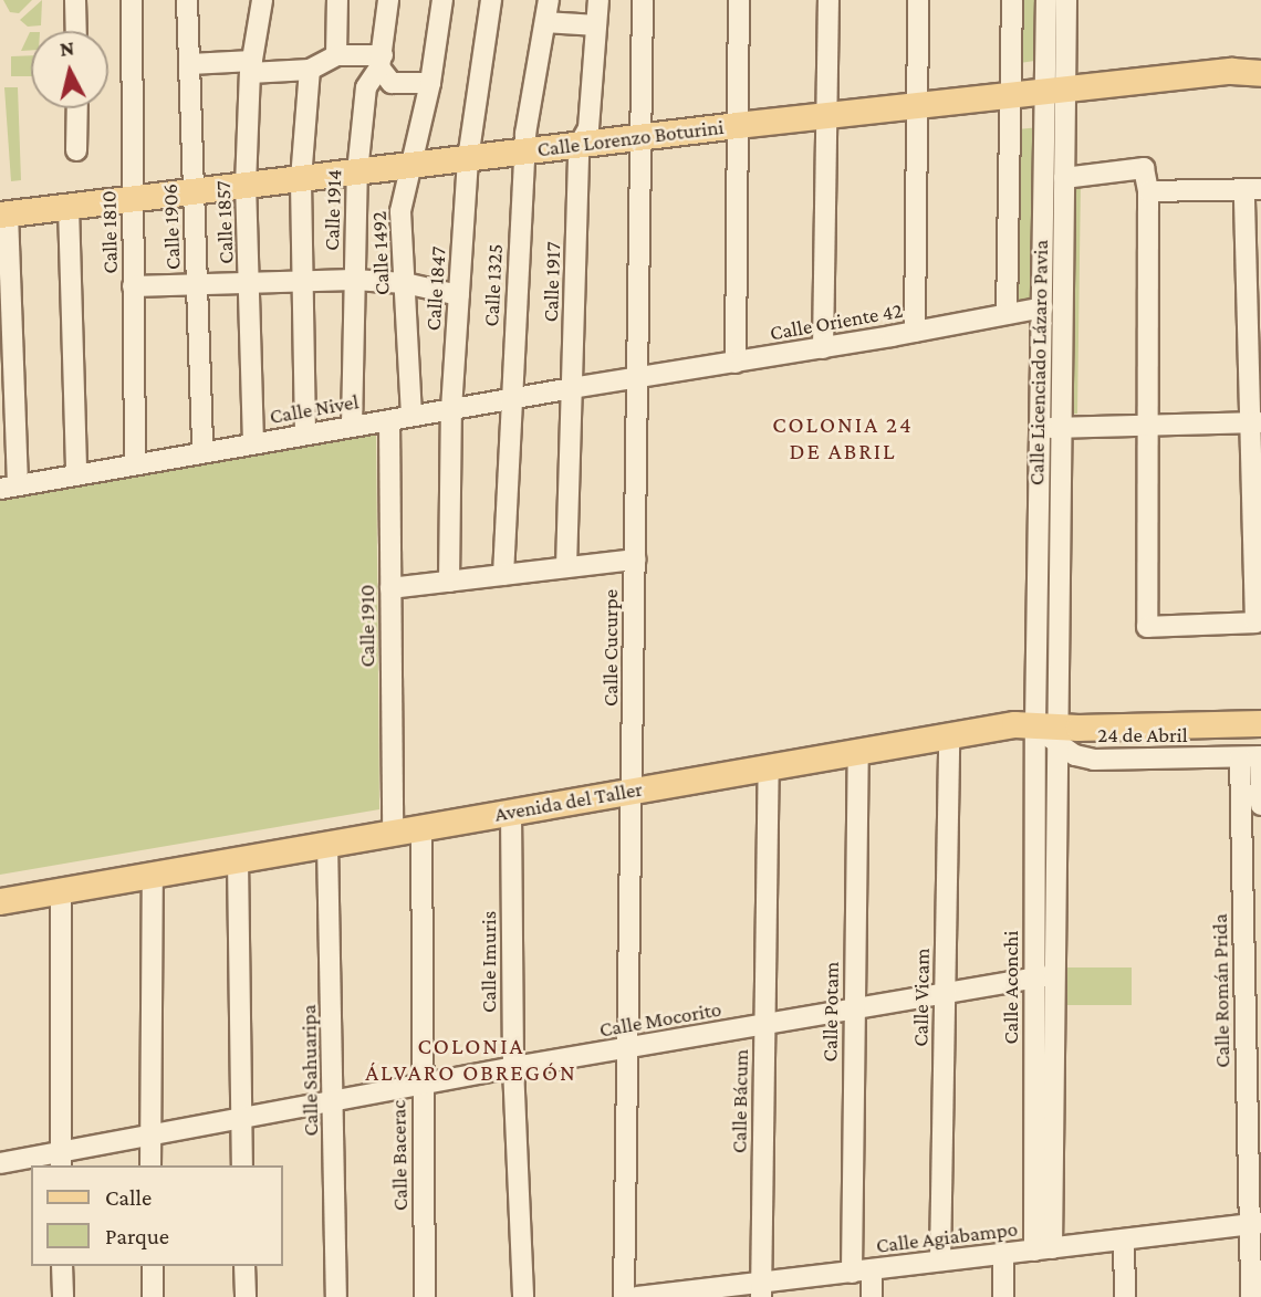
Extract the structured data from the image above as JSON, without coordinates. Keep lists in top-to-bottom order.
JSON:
{
  "streets": {
    "main road": ["Calle Lorenzo Boturini", "Avenida del Taller"],
    "street": [
      "Calle 1914",
      "Calle 1857",
      "Calle 1906",
      "Calle 1810",
      "Calle 1492",
      "Calle 1917",
      "Calle 1325",
      "Calle 1847",
      "Calle Oriente 42",
      "Calle Licenciado Lázaro Pavia",
      "Calle Nivel",
      "Calle 1910",
      "Calle Cucurpe",
      "24 de Abril",
      "Calle Imuris",
      "Calle Aconchi",
      "Calle Román Prida",
      "Calle Vicam",
      "Calle Potam",
      "Calle Mocorito",
      "Calle Sahuaripa",
      "Calle Bácum",
      "Calle Bacerac",
      "Calle Agiabampo"
    ]
  },
  "crossings": [
    ["Calle Lorenzo Boturini", "Calle 1914"],
    ["Calle Lorenzo Boturini", "Calle 1857"],
    ["Calle Lorenzo Boturini", "Calle 1906"],
    ["Calle Lorenzo Boturini", "Calle 1810"],
    ["Calle Lorenzo Boturini", "Calle 1492"],
    ["Calle Lorenzo Boturini", "Calle 1917"],
    ["Calle Lorenzo Boturini", "Calle 1325"],
    ["Calle Lorenzo Boturini", "Calle 1847"],
    ["Calle Lorenzo Boturini", "Calle Licenciado Lázaro Pavia"],
    ["Calle Lorenzo Boturini", "Calle Cucurpe"],
    ["Calle 1914", "Calle Nivel"],
    ["Calle 1857", "Calle Nivel"],
    ["Calle 1906", "Calle Nivel"],
    ["Calle 1810", "Calle Nivel"],
    ["Calle 1492", "Calle Nivel"],
    ["Calle 1917", "Calle Nivel"],
    ["Calle 1325", "Calle Nivel"],
    ["Calle 1847", "Calle Nivel"],
    ["Calle Oriente 42", "Calle Licenciado Lázaro Pavia"],
    ["Calle Oriente 42", "Calle Nivel"],
    ["Calle Oriente 42", "Calle Cucurpe"],
    ["Calle Licenciado Lázaro Pavia", "24 de Abril"],
    ["Calle Licenciado Lázaro Pavia", "Avenida del Taller"],
    ["Calle Licenciado Lázaro Pavia", "Calle Aconchi"],
    ["Calle Nivel", "Calle 1910"],
    ["Calle Nivel", "Calle Cucurpe"],
    ["Calle 1910", "Avenida del Taller"],
    ["Calle Cucurpe", "Avenida del Taller"],
    ["Calle Cucurpe", "Calle Mocorito"],
    ["24 de Abril", "Avenida del Taller"],
    ["24 de Abril", "Calle Aconchi"],
    ["24 de Abril", "Calle Román Prida"],
    ["Avenida del Taller", "Calle Imuris"],
    ["Avenida del Taller", "Calle Aconchi"],
    ["Avenida del Taller", "Calle Román Prida"],
    ["Avenida del Taller", "Calle Vicam"],
    ["Avenida del Taller", "Calle Potam"],
    ["Avenida del Taller", "Calle Sahuaripa"],
    ["Avenida del Taller", "Calle Bácum"],
    ["Avenida del Taller", "Calle Bacerac"],
    ["Calle Imuris", "Calle Mocorito"],
    ["Calle Aconchi", "Calle Mocorito"],
    ["Calle Aconchi", "Calle Agiabampo"],
    ["Calle Román Prida", "Calle Agiabampo"],
    ["Calle Vicam", "Calle Mocorito"],
    ["Calle Vicam", "Calle Agiabampo"],
    ["Calle Potam", "Calle Mocorito"],
    ["Calle Potam", "Calle Agiabampo"],
    ["Calle Mocorito", "Calle Sahuaripa"],
    ["Calle Mocorito", "Calle Bácum"],
    ["Calle Mocorito", "Calle Bacerac"],
    ["Calle Bácum", "Calle Agiabampo"]
  ],
  "districts": ["COLONIA 24 DE ABRIL", "COLONIA ÁLVARO OBREGÓN"],
  "legend": ["Calle", "Parque"],
  "north": "top"
}
